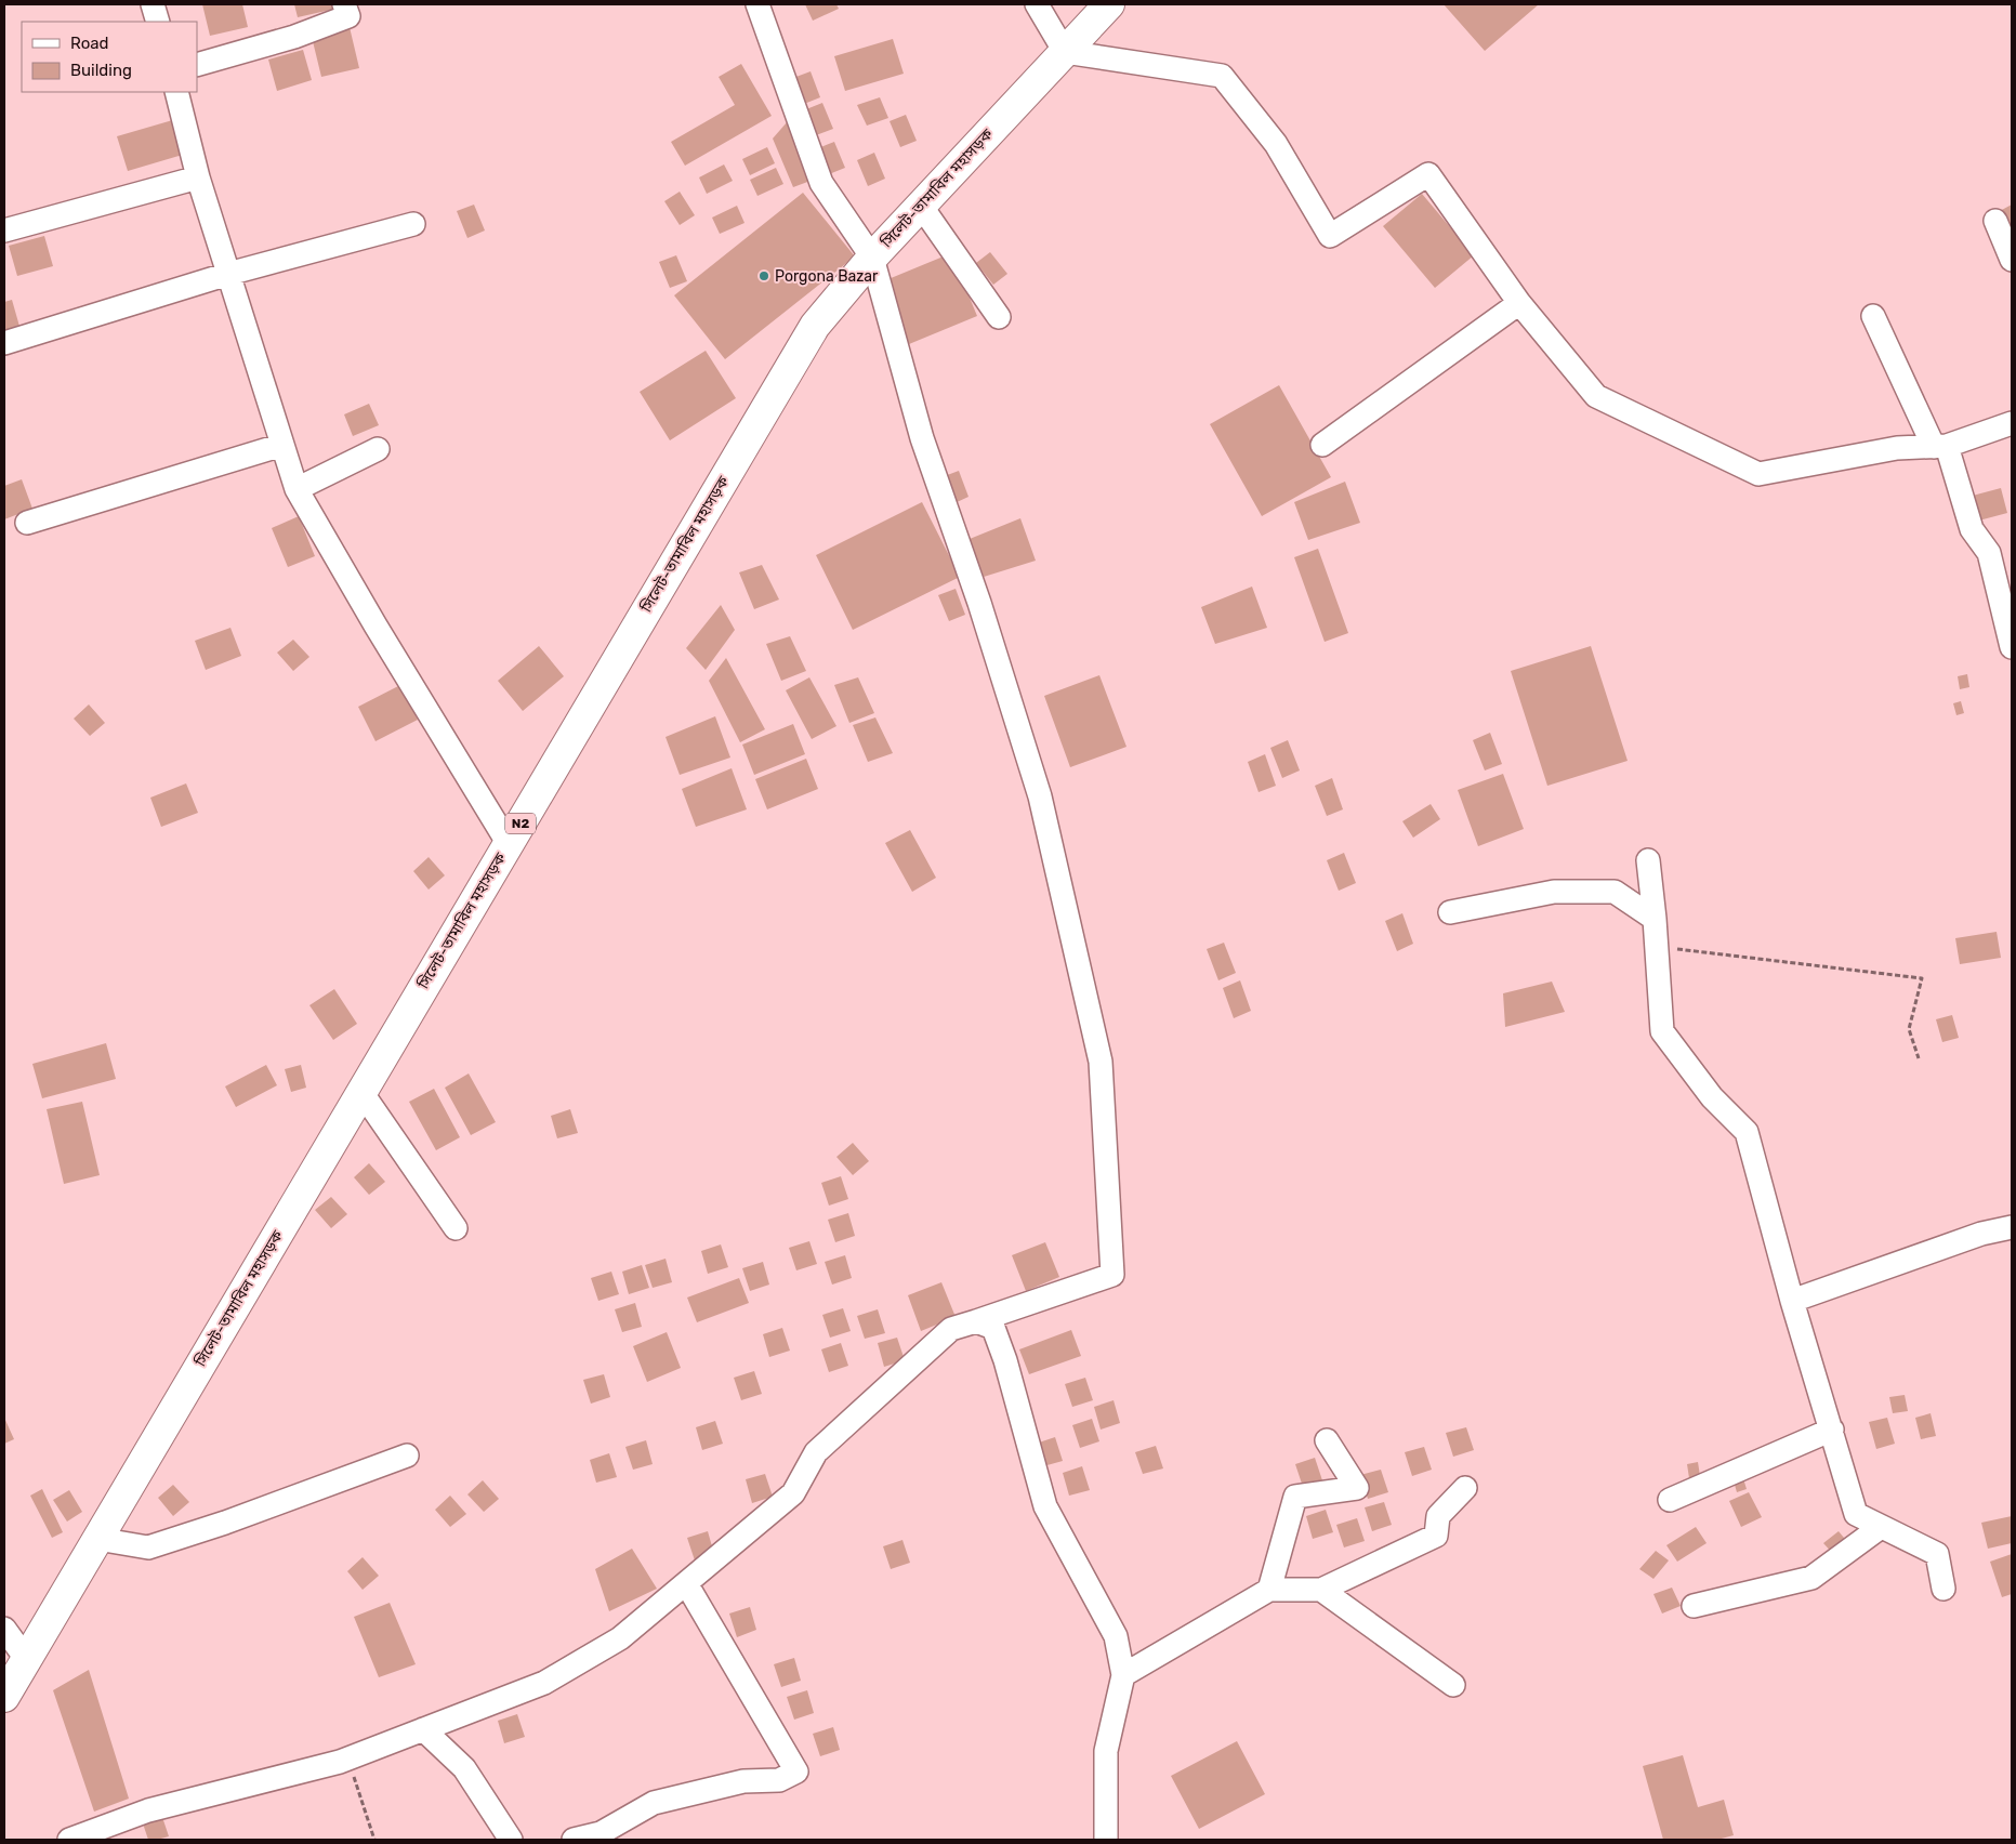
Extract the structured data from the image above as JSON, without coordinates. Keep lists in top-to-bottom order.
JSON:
{
  "streets": {
    "highway": ["সিলেট-তামাবিল মহাসড়ক", "N2"]
  },
  "places": ["Porgona Bazar"],
  "legend": ["Road", "Building"]
}
